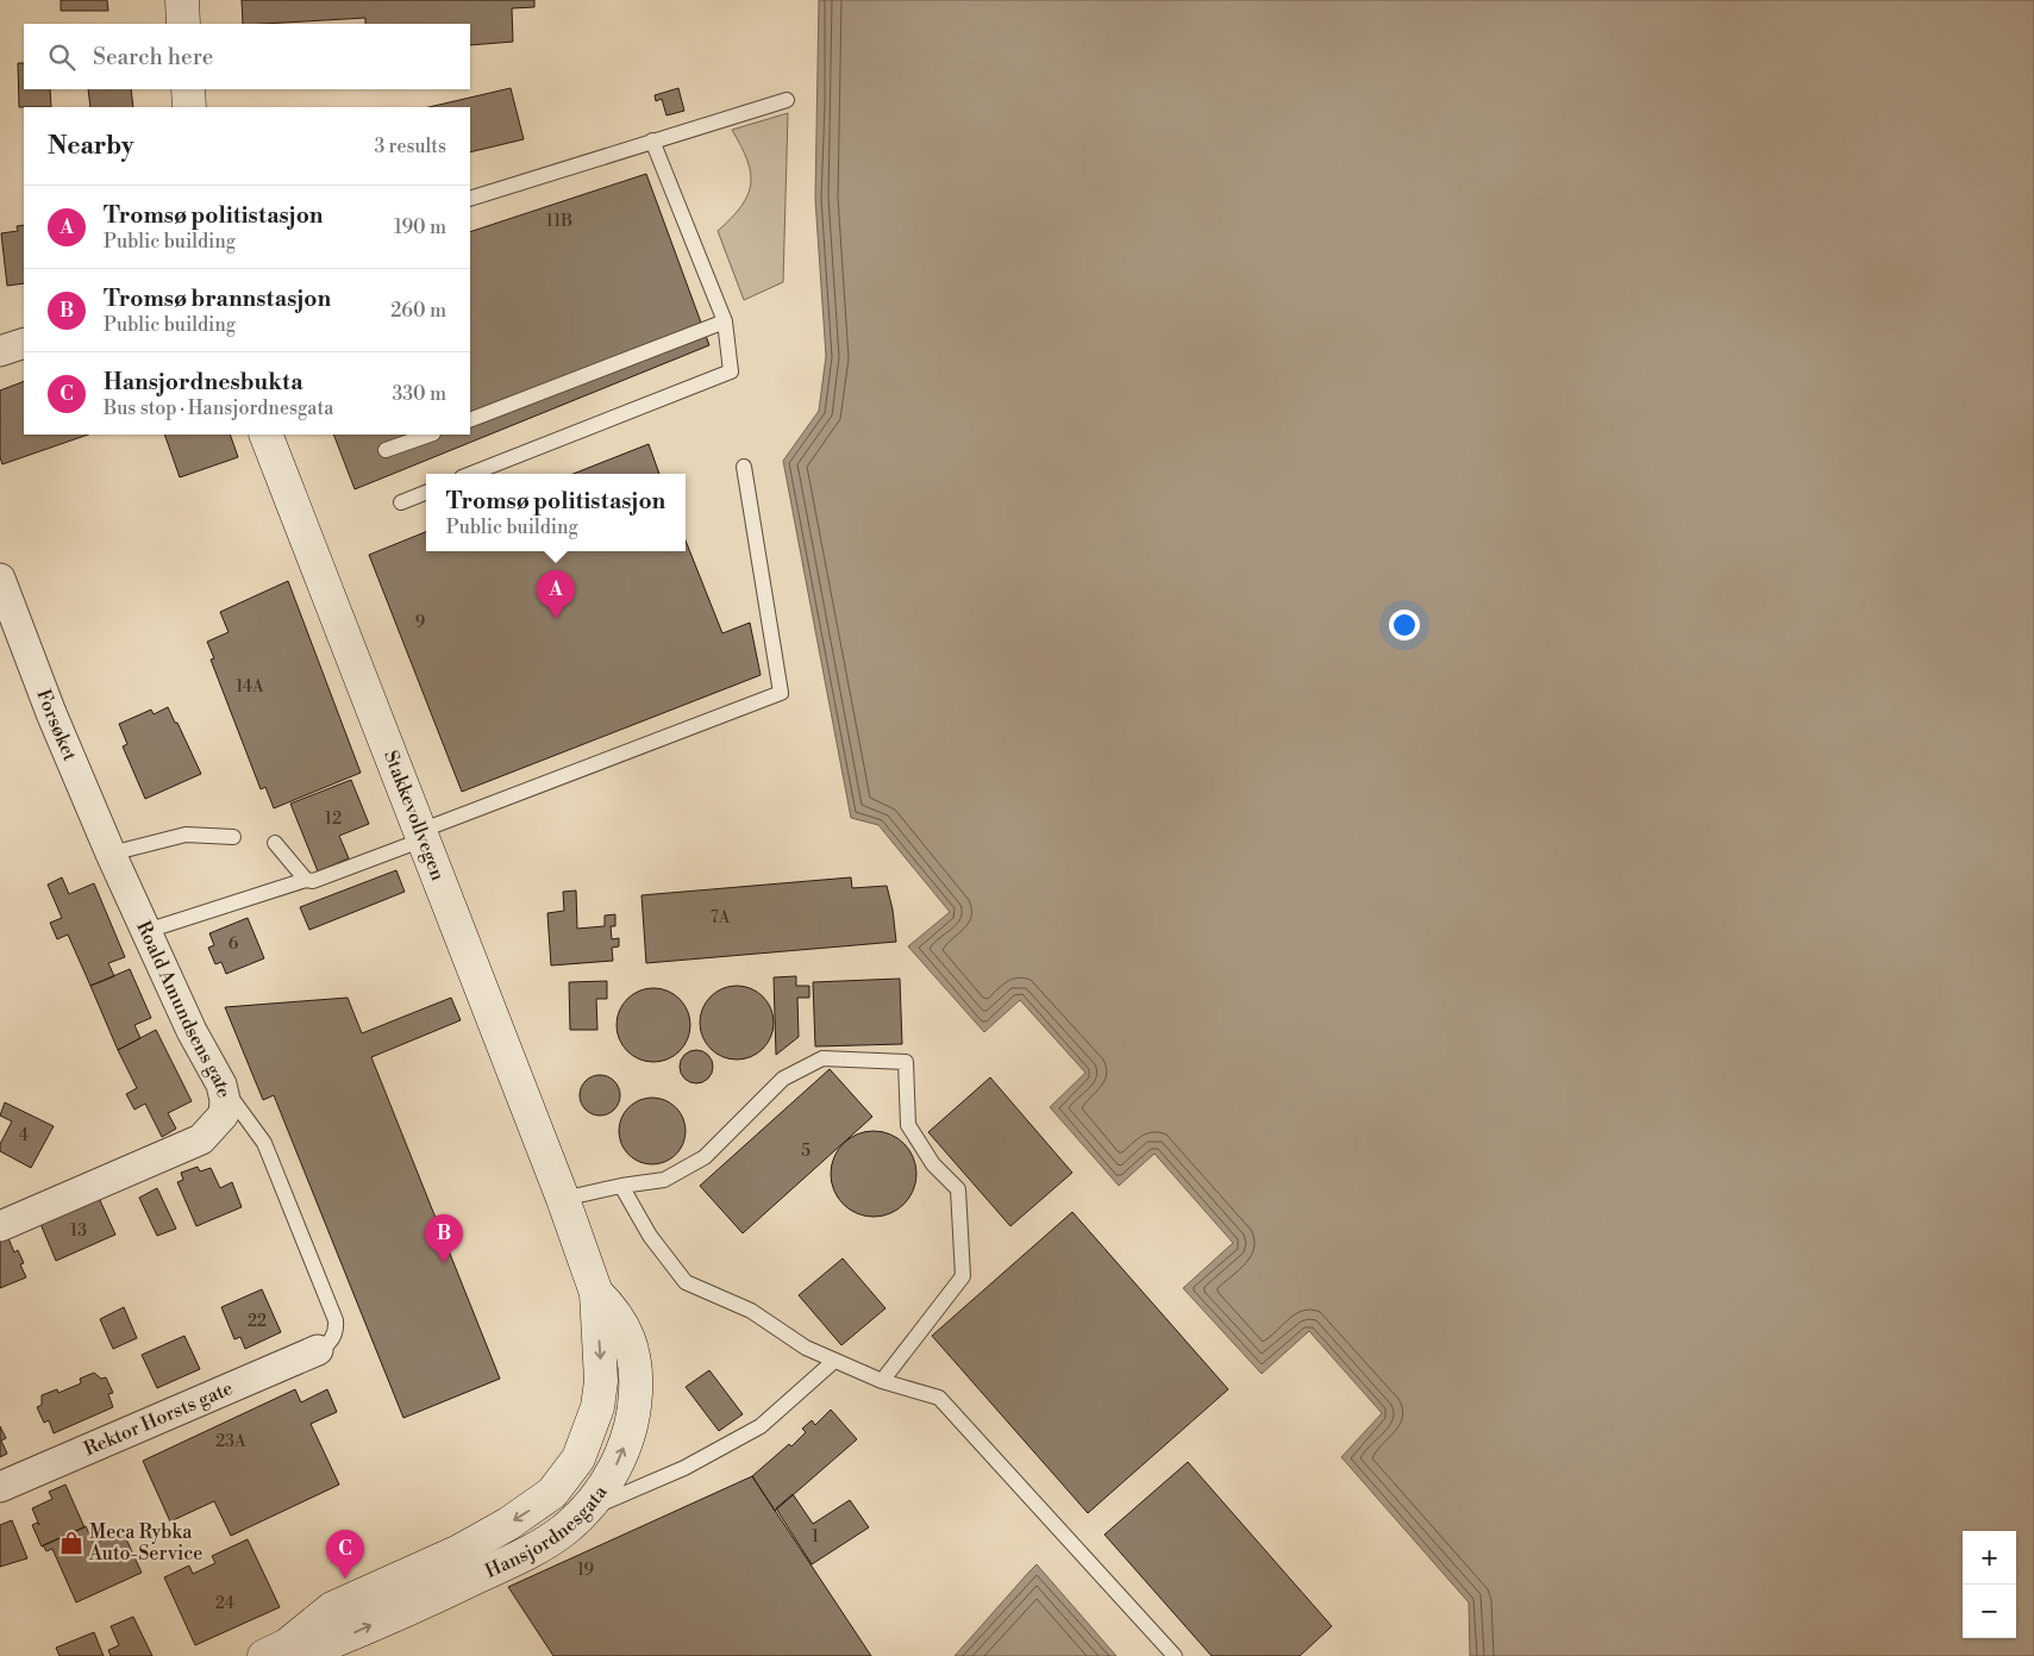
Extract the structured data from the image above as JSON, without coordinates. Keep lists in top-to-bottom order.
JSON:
{
  "streets": {
    "street": [
      "Forsøket",
      "Stakkevollvegen",
      "Roald Amundsens gate",
      "Rektor Horsts gate",
      "Hansjordnesgata"
    ]
  },
  "crossings": [
    ["Forsøket", "Roald Amundsens gate"],
    ["Stakkevollvegen", "Hansjordnesgata"]
  ],
  "places": {
    "shop": ["Meca Rybka Auto-Service"]
  },
  "house_numbers": [
    "11B",
    "9",
    "14A",
    "12",
    "7A",
    "6",
    "4",
    "5",
    "13",
    "22",
    "23A",
    "1",
    "19",
    "24"
  ],
  "page": {
    "search": "Search here",
    "heading": ["Nearby", "3 results"],
    "list": [
      {
        "mark": "A",
        "name": "Tromsø politistasjon",
        "note": "Public building",
        "value": "190 m"
      },
      {
        "mark": "B",
        "name": "Tromsø brannstasjon",
        "note": "Public building",
        "value": "260 m"
      },
      {
        "mark": "C",
        "name": "Hansjordnesbukta",
        "note": "Bus stop · Hansjordnesgata",
        "value": "330 m"
      }
    ],
    "popup": ["Tromsø politistasjon", "Public building"],
    "pins": ["A", "B", "C"],
    "map_buttons": ["+", "−"]
  }
}
